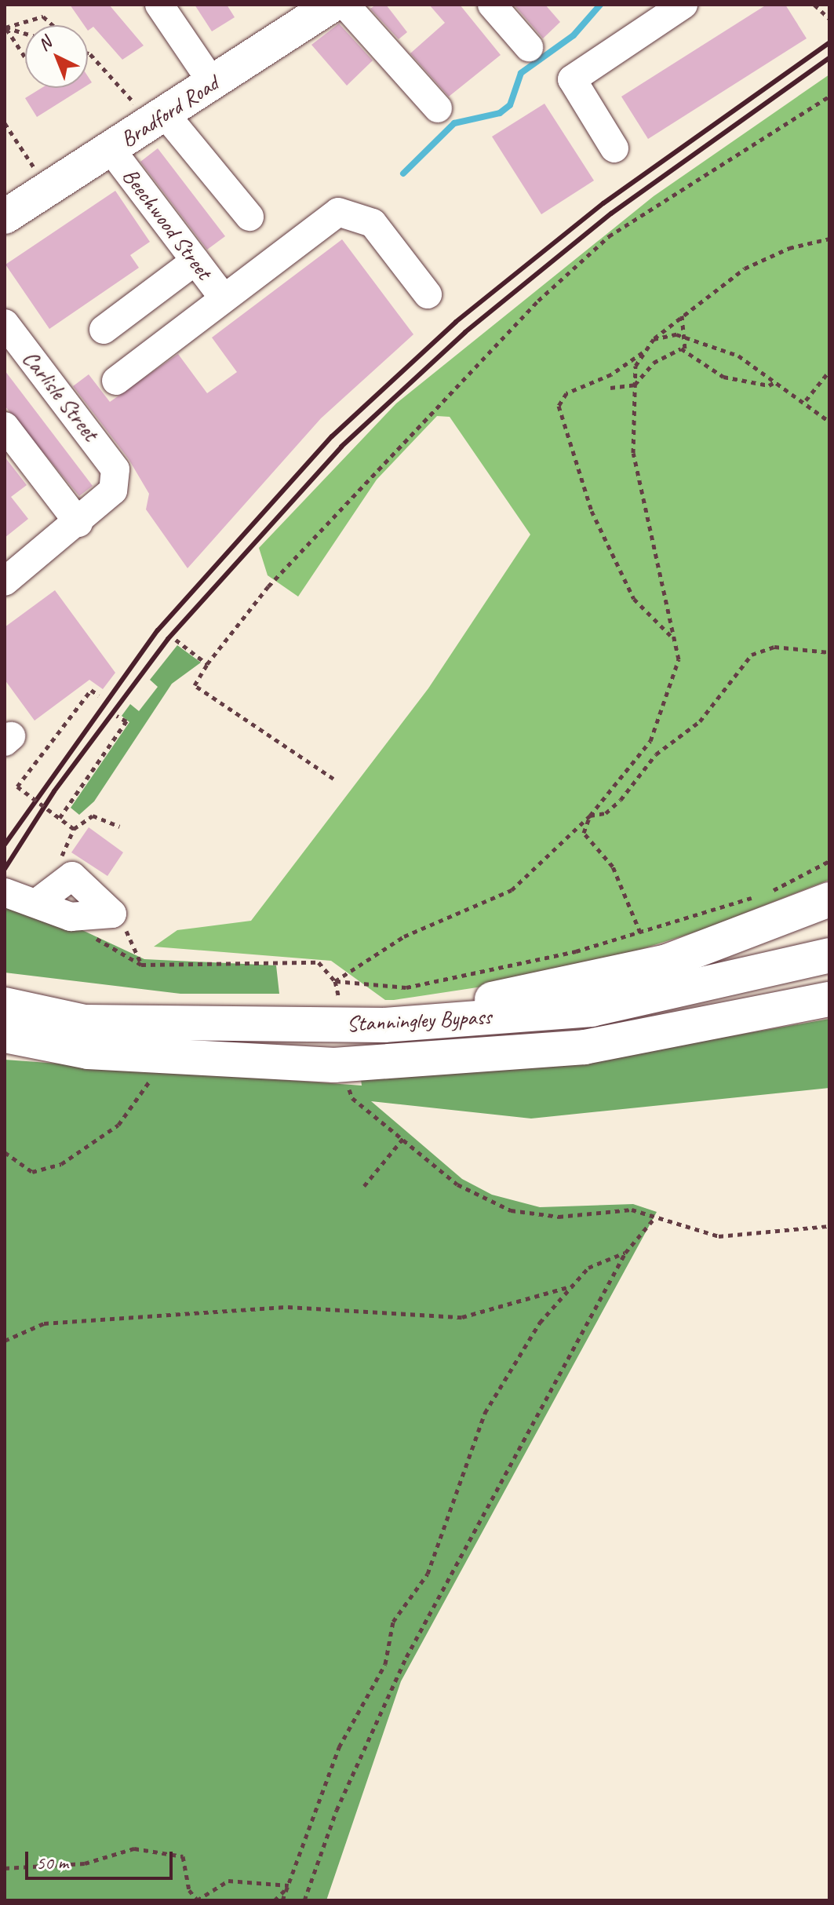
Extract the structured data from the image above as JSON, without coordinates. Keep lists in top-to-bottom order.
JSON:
{
  "streets": {
    "main road": ["Bradford Road", "Stanningley Bypass"],
    "street": ["Beechwood Street", "Carlisle Street"]
  },
  "crossings": [
    ["Bradford Road", "Beechwood Street"]
  ],
  "scale_bar": "50 m",
  "north": "top left"
}
